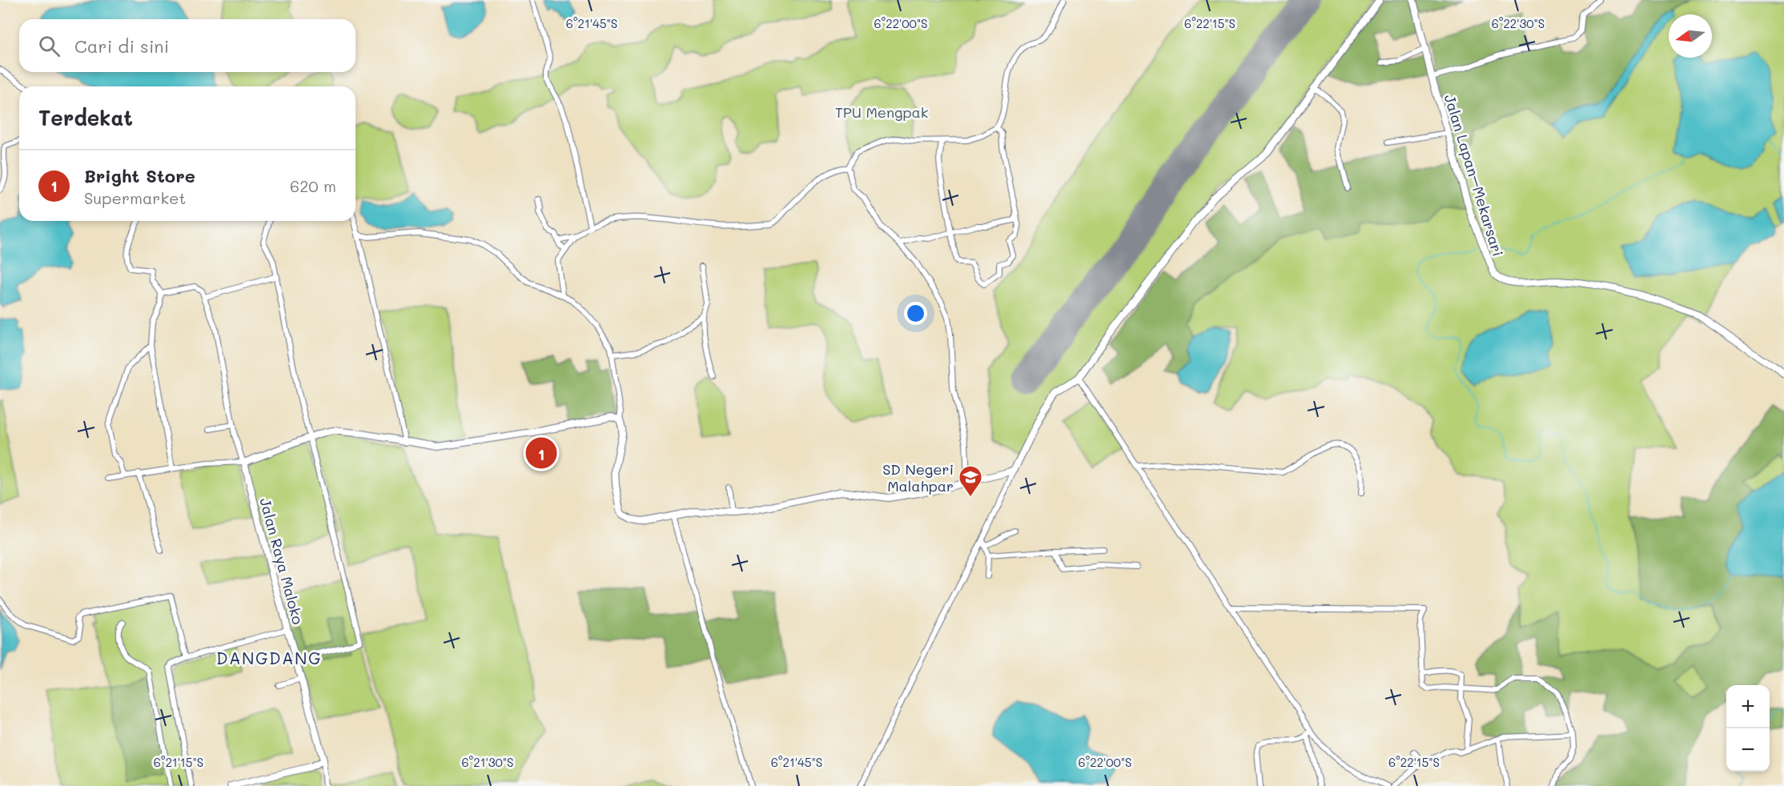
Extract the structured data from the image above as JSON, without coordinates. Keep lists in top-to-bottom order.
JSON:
{
  "streets": {
    "street": ["Jalan Lapan–Mekarsari", "Jalan Raya Maloko"]
  },
  "districts": ["DANGDANG"],
  "parks": ["TPU Mengpak"],
  "places": {
    "school or university": ["SD Negeri Malahpar"]
  },
  "north": "left",
  "page": {
    "search": "Cari di sini",
    "heading": "Terdekat",
    "list": [
      {
        "mark": "1",
        "name": "Bright Store",
        "note": "Supermarket",
        "value": "620 m"
      }
    ],
    "pins": "1",
    "map_buttons": ["+", "−"]
  },
  "coordinates": [
    "6°22'00\"S",
    "6°21'45\"S",
    "6°22'15\"S",
    "6°22'30\"S",
    "6°21'15\"S",
    "6°21'30\"S"
  ]
}
